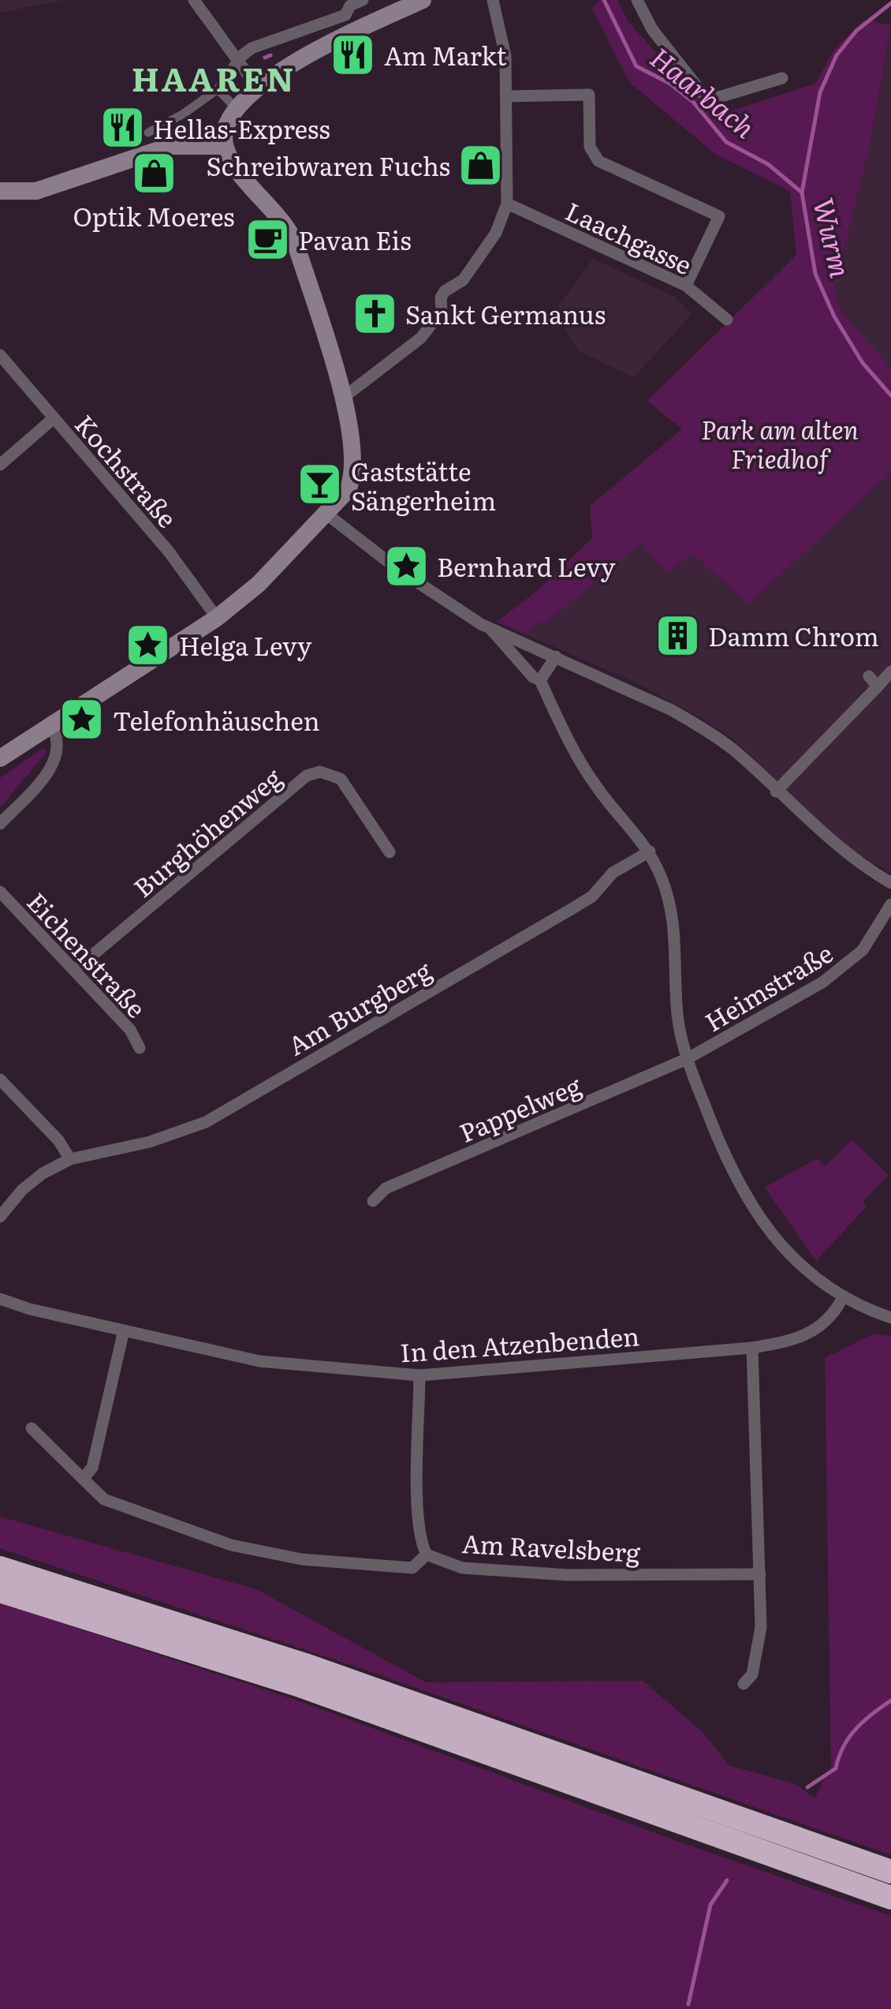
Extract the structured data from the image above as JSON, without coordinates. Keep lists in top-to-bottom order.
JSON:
{
  "streets": {
    "street": [
      "Laachgasse",
      "Kochstraße",
      "Burghöhenweg",
      "Eichenstraße",
      "Heimstraße",
      "Am Burgberg",
      "Pappelweg",
      "In den Atzenbenden",
      "Am Ravelsberg"
    ]
  },
  "crossings": [
    ["Burghöhenweg", "Eichenstraße"],
    ["Heimstraße", "Pappelweg"],
    ["In den Atzenbenden", "Am Ravelsberg"]
  ],
  "districts": ["HAAREN"],
  "water": ["Haarbach", "Wurm"],
  "parks": ["Park am alten Friedhof"],
  "places": {
    "restaurant": ["Am Markt", "Hellas-Express"],
    "shop": ["Schreibwaren Fuchs", "Optik Moeres"],
    "cafe": ["Pavan Eis"],
    "church": ["Sankt Germanus"],
    "bar": ["Gaststätte Sängerheim"],
    "place": ["Bernhard Levy", "Helga Levy", "Telefonhäuschen"],
    "building": ["Damm Chrom"]
  }
}
